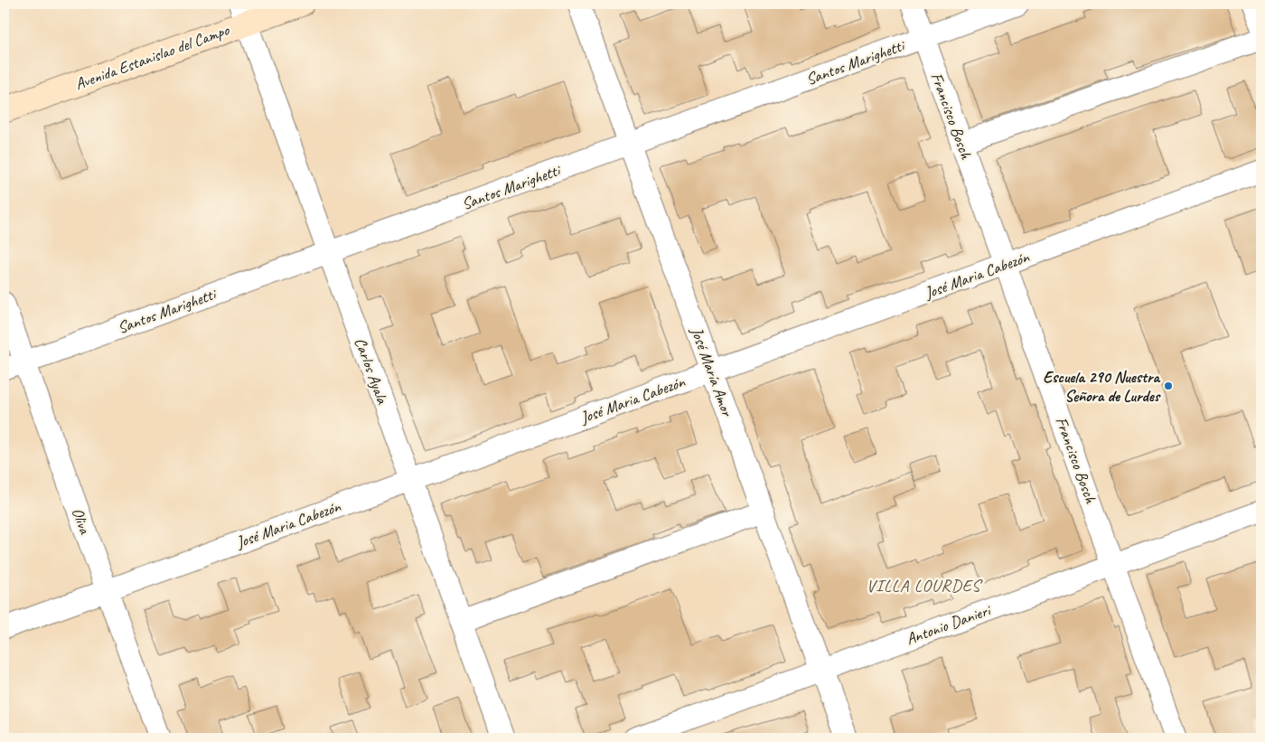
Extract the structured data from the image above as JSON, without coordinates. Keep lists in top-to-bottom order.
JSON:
{
  "streets": {
    "main road": ["Avenida Estanislao del Campo"],
    "street": [
      "Santos Marighetti",
      "Francisco Bosch",
      "José Maria Cabezón",
      "Carlos Ayala",
      "José María Amor",
      "Oliva",
      "Antonio Danieri"
    ]
  },
  "crossings": [
    ["Avenida Estanislao del Campo", "Carlos Ayala"],
    ["Santos Marighetti", "Francisco Bosch"],
    ["Santos Marighetti", "Carlos Ayala"],
    ["Santos Marighetti", "José María Amor"],
    ["Santos Marighetti", "Oliva"],
    ["Francisco Bosch", "José Maria Cabezón"],
    ["Francisco Bosch", "Antonio Danieri"],
    ["José Maria Cabezón", "Carlos Ayala"],
    ["José Maria Cabezón", "José María Amor"],
    ["José Maria Cabezón", "Oliva"],
    ["José María Amor", "Antonio Danieri"]
  ],
  "districts": ["VILLA LOURDES"],
  "places": ["Escuela 290 Nuestra Señora de Lurdes"]
}
